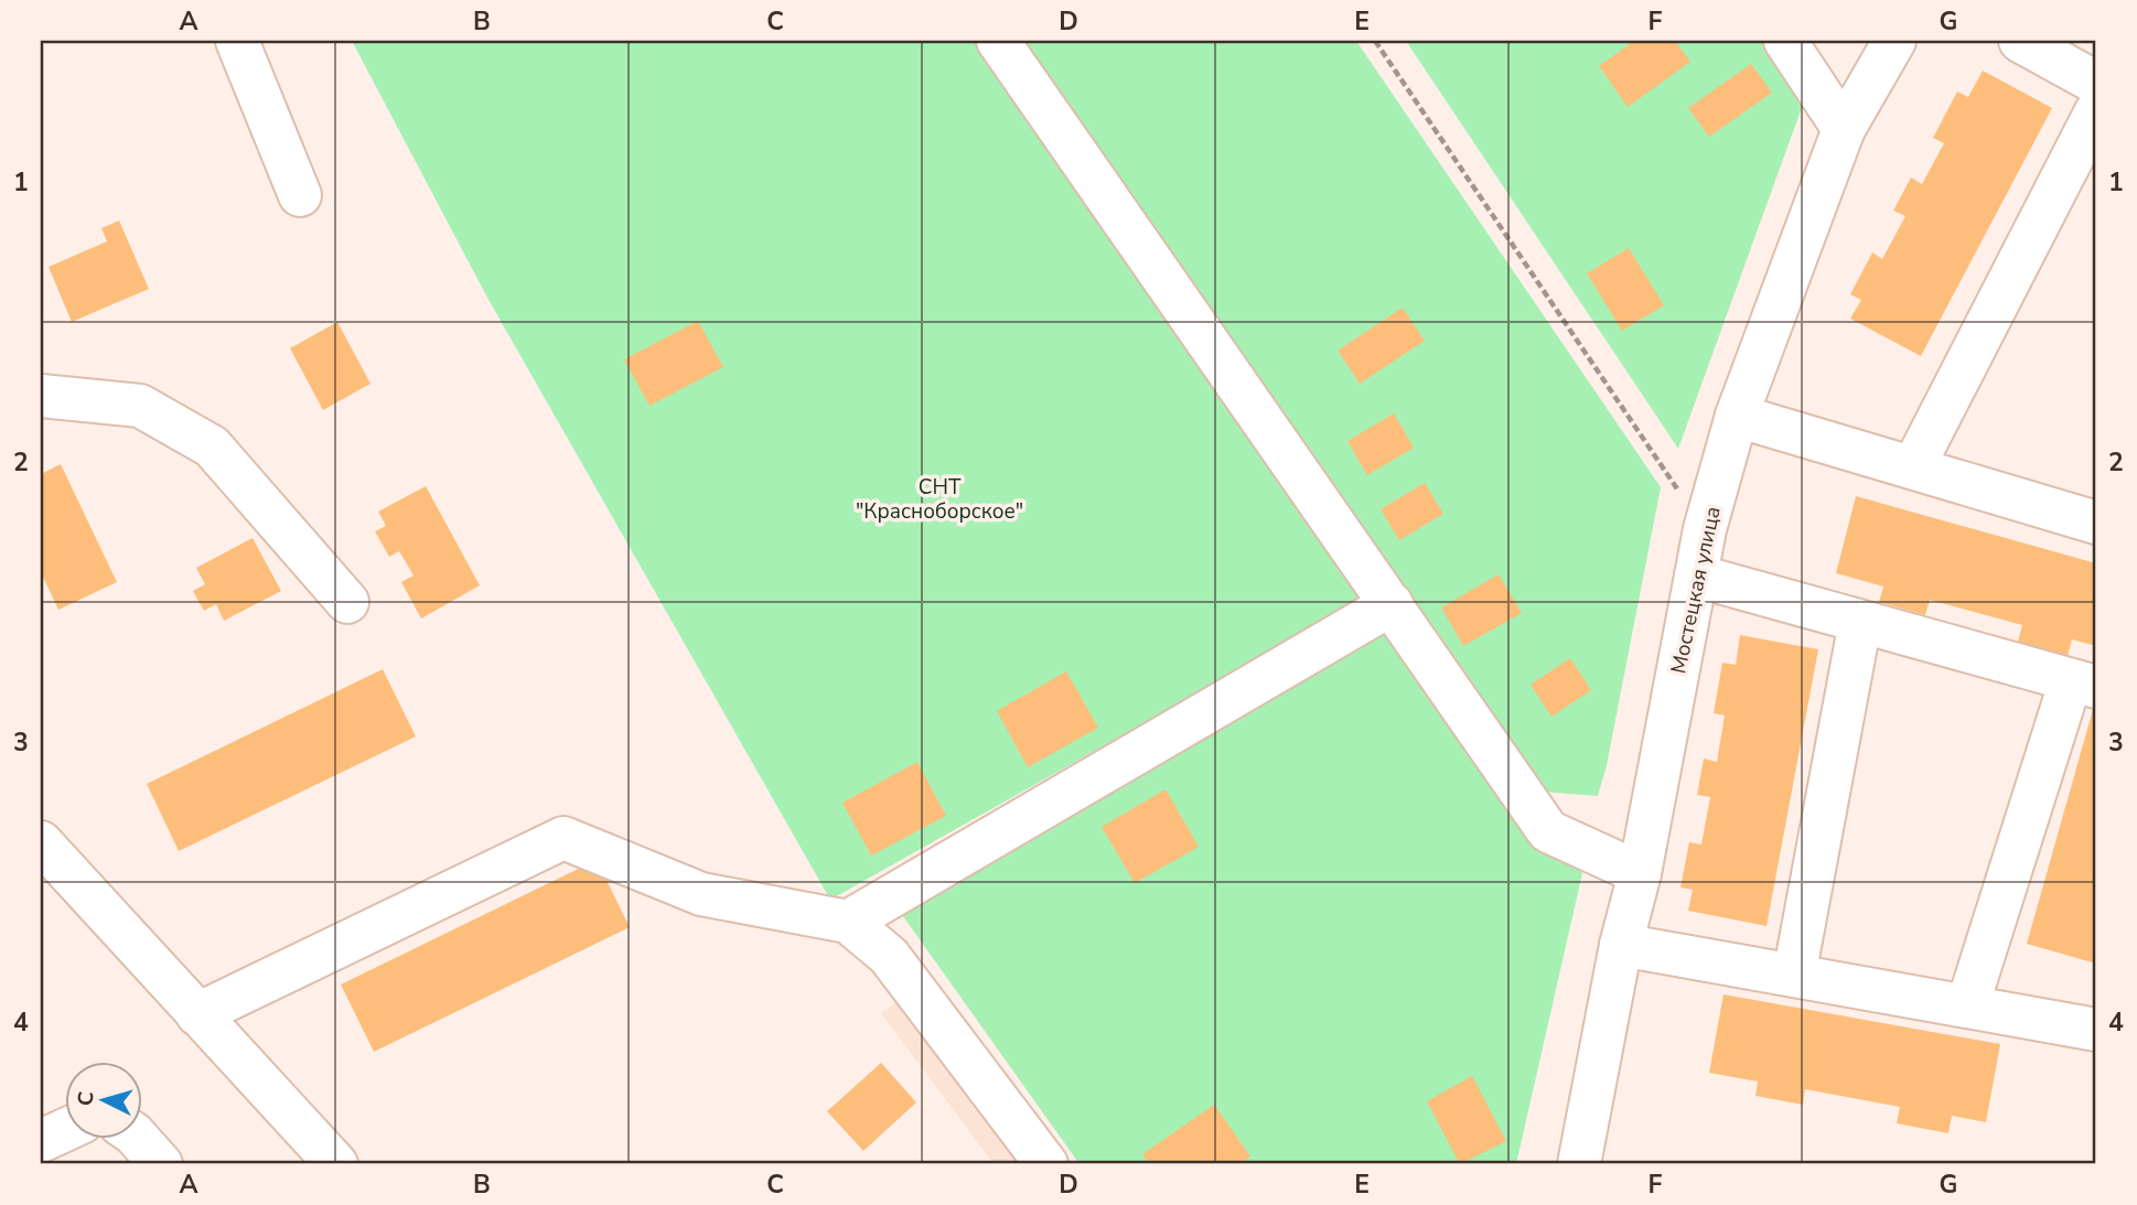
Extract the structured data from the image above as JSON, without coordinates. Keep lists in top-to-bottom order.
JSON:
{
  "streets": {
    "street": ["Мостецкая улица"]
  },
  "parks": ["СНТ \"Красноборское\""],
  "north": "left",
  "grid": {
    "columns": [
      "A",
      "B",
      "C",
      "D",
      "E",
      "F",
      "G"
    ],
    "rows": [
      "1",
      "2",
      "3",
      "4"
    ]
  }
}
